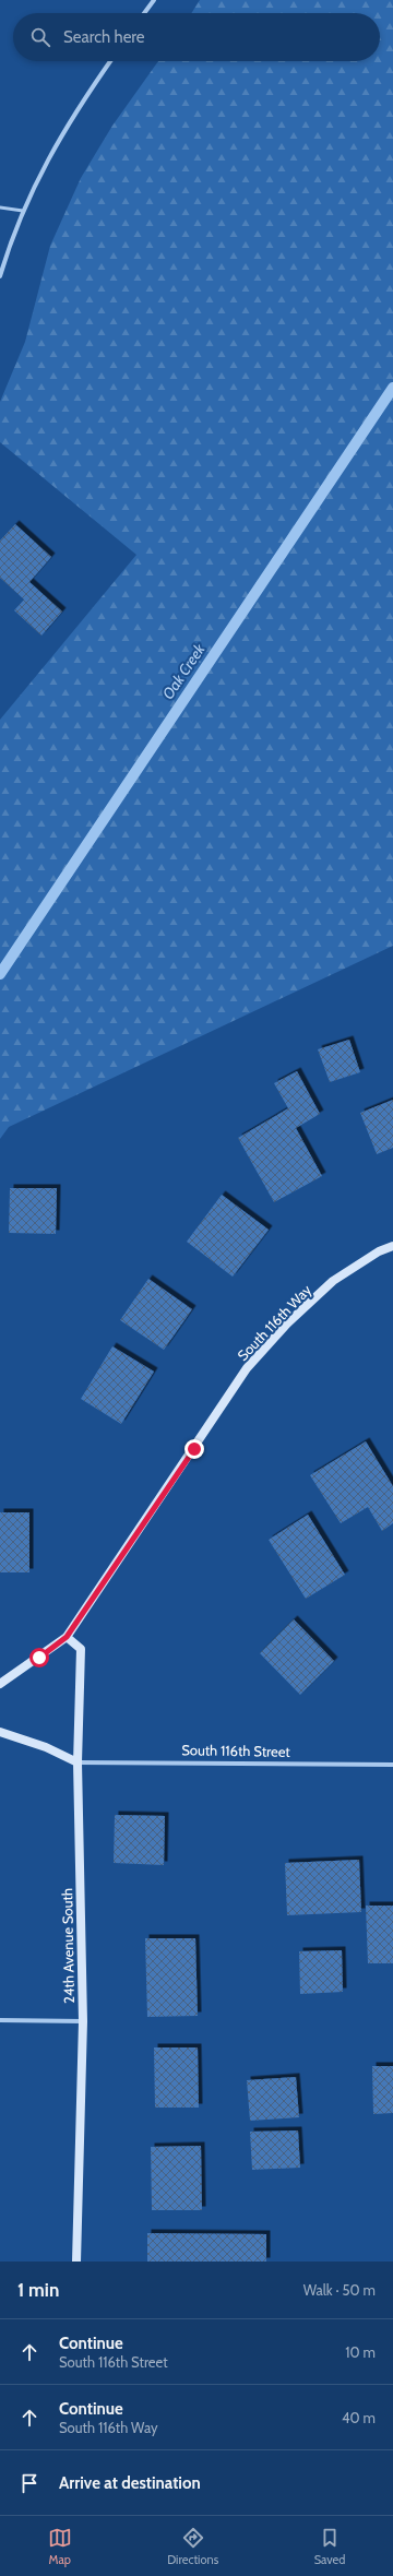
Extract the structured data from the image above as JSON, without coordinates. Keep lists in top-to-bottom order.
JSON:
{
  "streets": {
    "street": ["South 116th Way", "South 116th Street", "24th Avenue South"]
  },
  "crossings": [
    ["South 116th Way", "24th Avenue South"],
    ["South 116th Street", "24th Avenue South"]
  ],
  "water": ["Oak Creek"],
  "page": {
    "search": "Search here",
    "heading": ["1 min", "Walk · 50 m"],
    "list": [
      ["Continue", "South 116th Street", "10 m"],
      ["Continue", "South 116th Way", "40 m"],
      "Arrive at destination"
    ],
    "nav": ["Map", "Directions", "Saved"]
  }
}
